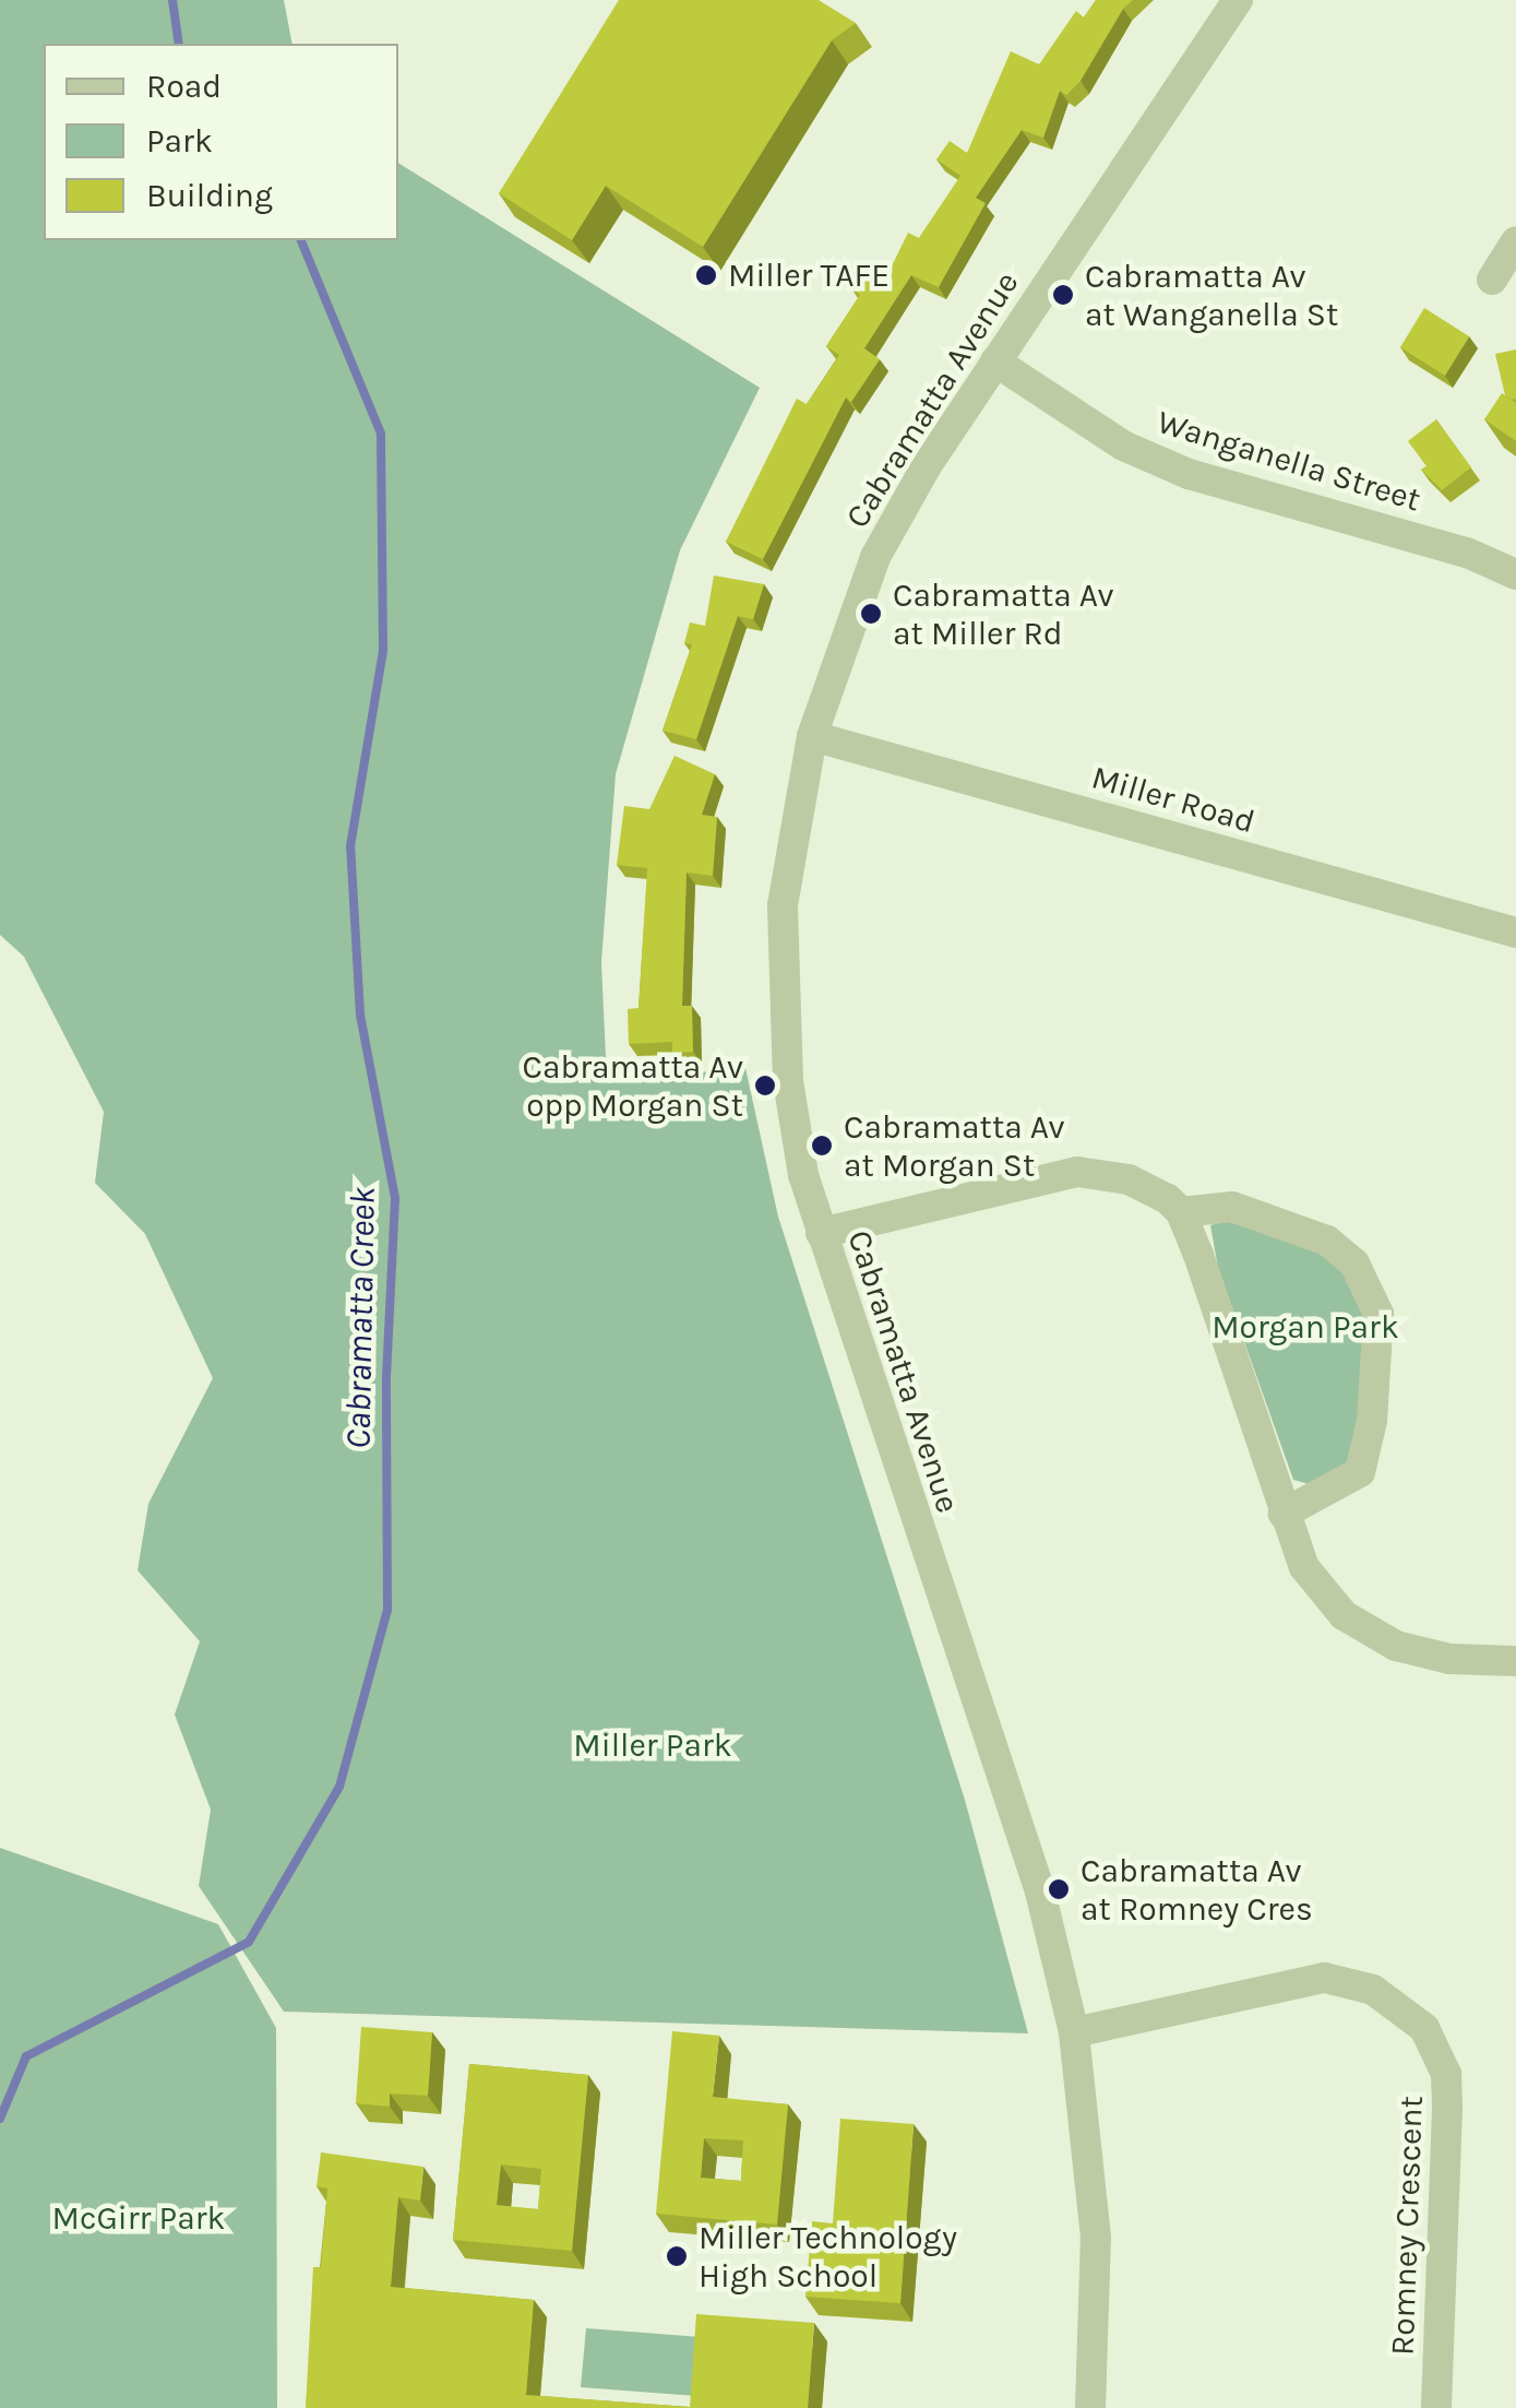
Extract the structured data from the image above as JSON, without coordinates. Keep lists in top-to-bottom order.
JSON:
{
  "streets": {
    "street": [
      "Cabramatta Avenue",
      "Wanganella Street",
      "Miller Road",
      "Romney Crescent"
    ]
  },
  "crossings": [
    ["Cabramatta Avenue", "Wanganella Street"],
    ["Cabramatta Avenue", "Miller Road"],
    ["Cabramatta Avenue", "Romney Crescent"]
  ],
  "water": ["Cabramatta Creek"],
  "parks": ["Morgan Park", "Miller Park", "McGirr Park"],
  "places": [
    "Miller TAFE",
    "Cabramatta Av at Wanganella St",
    "Cabramatta Av at Miller Rd",
    "Cabramatta Av opp Morgan St",
    "Cabramatta Av at Morgan St",
    "Cabramatta Av at Romney Cres",
    "Miller Technology High School"
  ],
  "legend": ["Road", "Park", "Building"]
}
